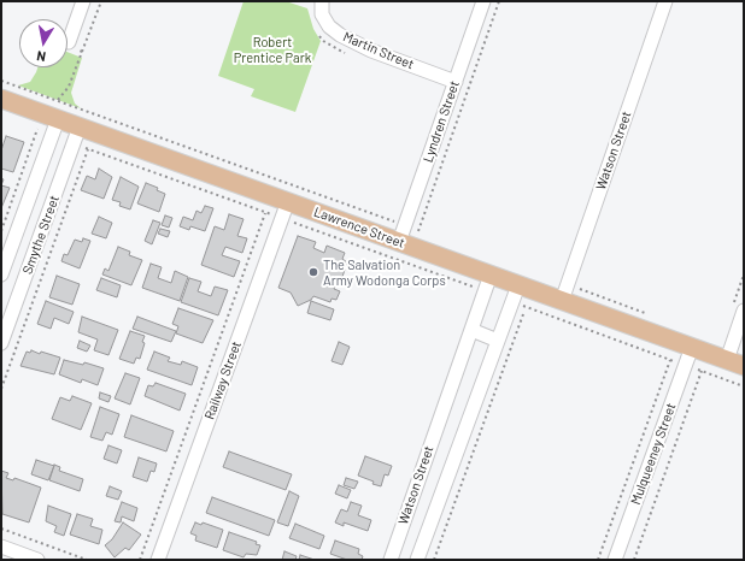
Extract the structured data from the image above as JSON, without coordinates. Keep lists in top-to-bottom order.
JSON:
{
  "streets": {
    "main road": ["Lawrence Street"],
    "street": [
      "Martin Street",
      "Lyndren Street",
      "Watson Street",
      "Smythe Street",
      "Railway Street",
      "Mulqueeney Street"
    ]
  },
  "crossings": [
    ["Martin Street", "Lyndren Street"],
    ["Lyndren Street", "Lawrence Street"],
    ["Watson Street", "Lawrence Street"],
    ["Lawrence Street", "Smythe Street"],
    ["Lawrence Street", "Railway Street"],
    ["Lawrence Street", "Mulqueeney Street"]
  ],
  "parks": ["Robert Prentice Park"],
  "places": ["The Salvation Army Wodonga Corps"],
  "north": "bottom"
}
